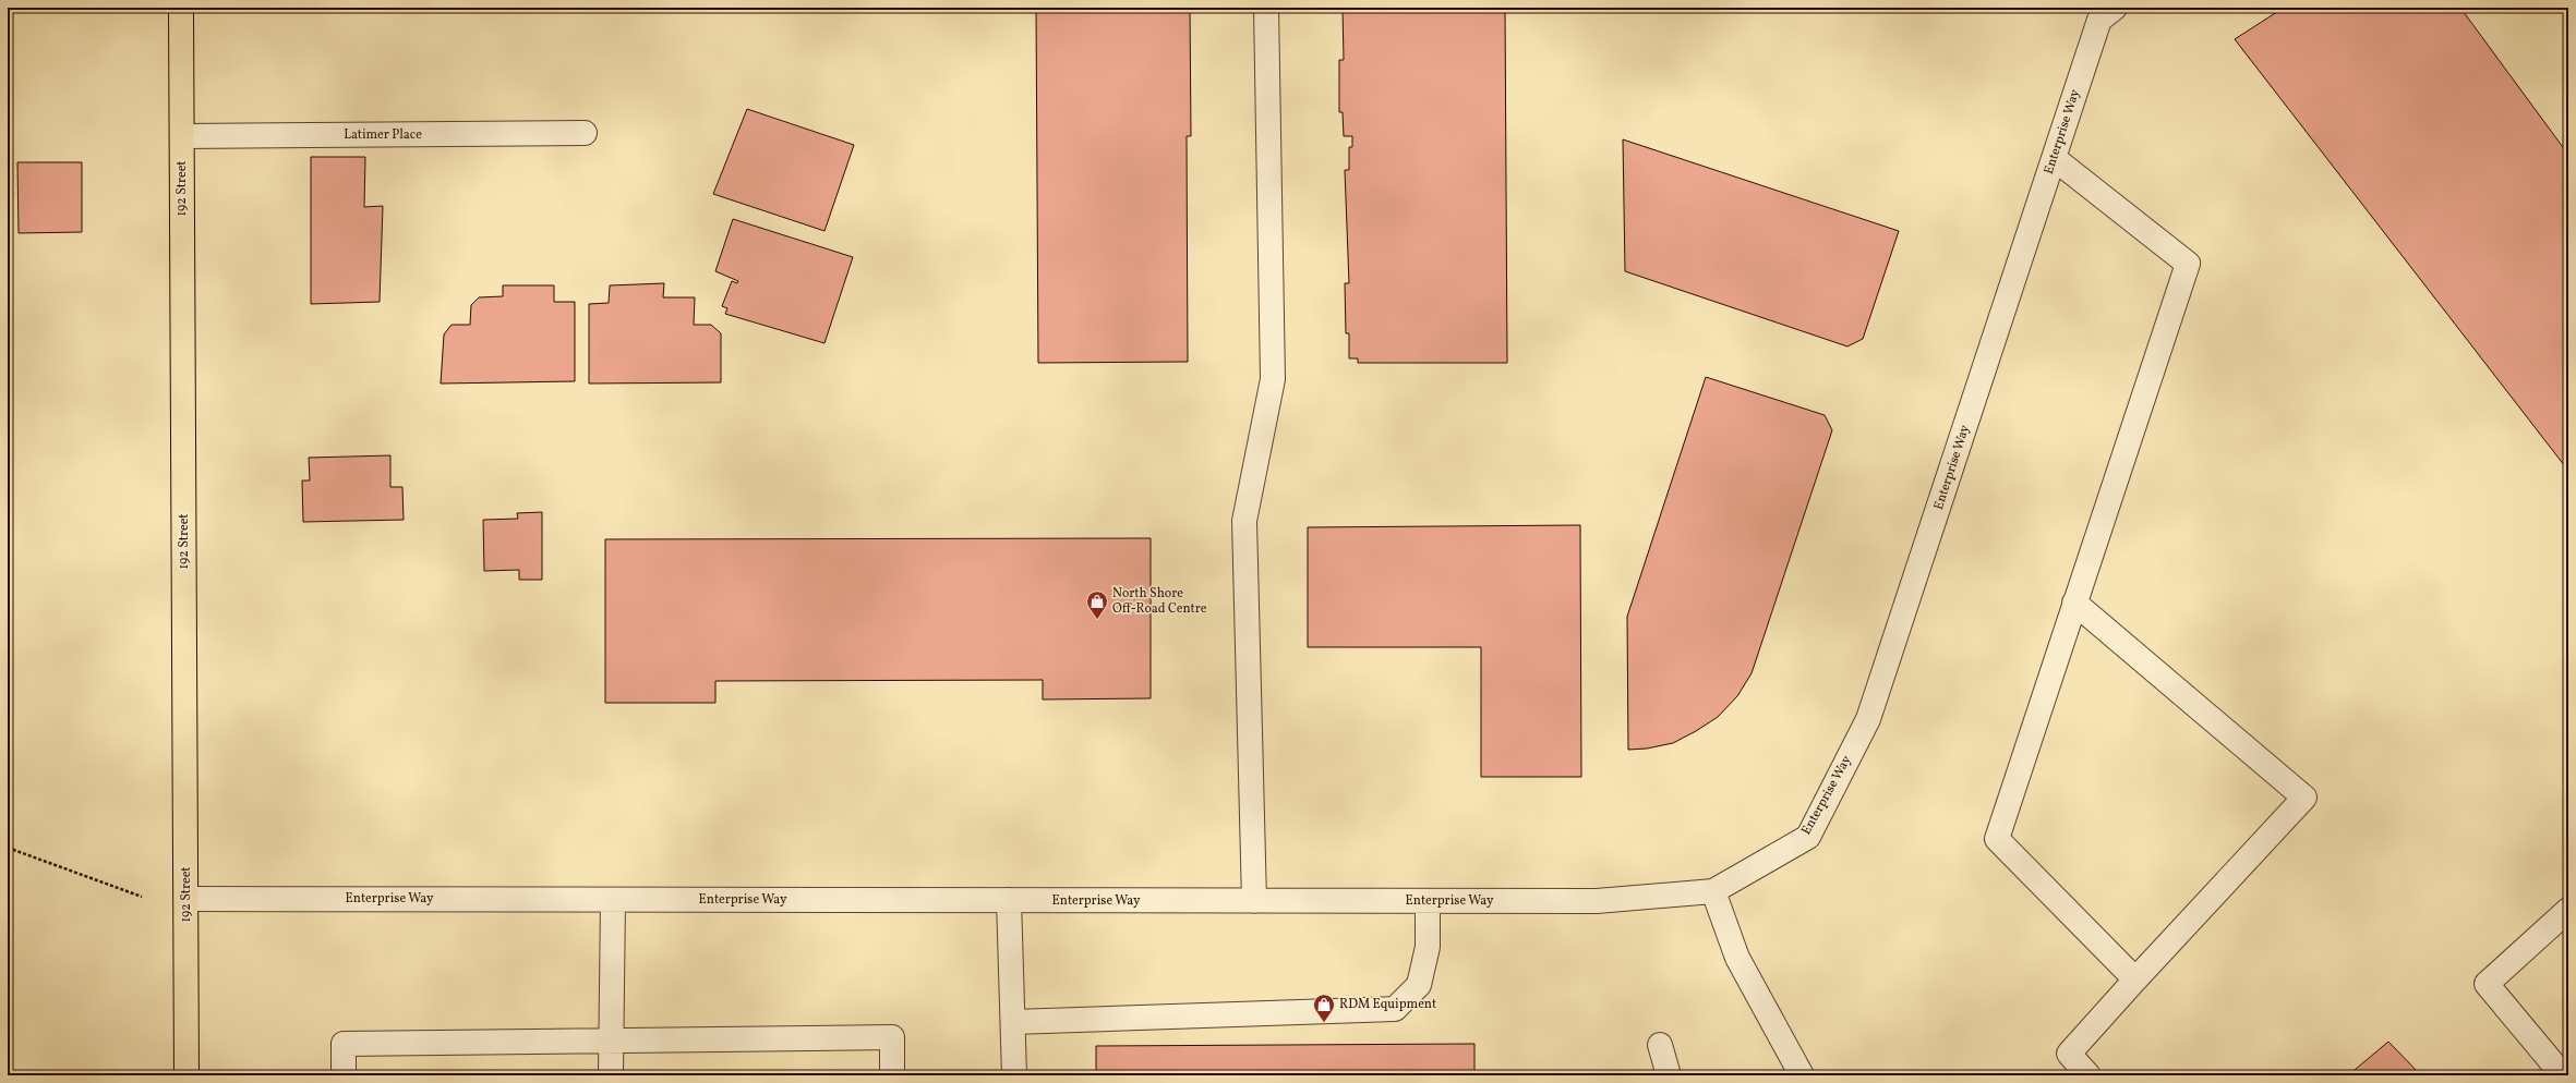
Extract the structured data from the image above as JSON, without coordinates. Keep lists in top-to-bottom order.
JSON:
{
  "streets": {
    "main road": ["192 Street"],
    "street": ["Enterprise Way", "Latimer Place"]
  },
  "crossings": [
    ["Enterprise Way", "192 Street"],
    ["Latimer Place", "192 Street"]
  ],
  "places": {
    "shop": ["North Shore Off-Road Centre", "RDM Equipment"]
  }
}
